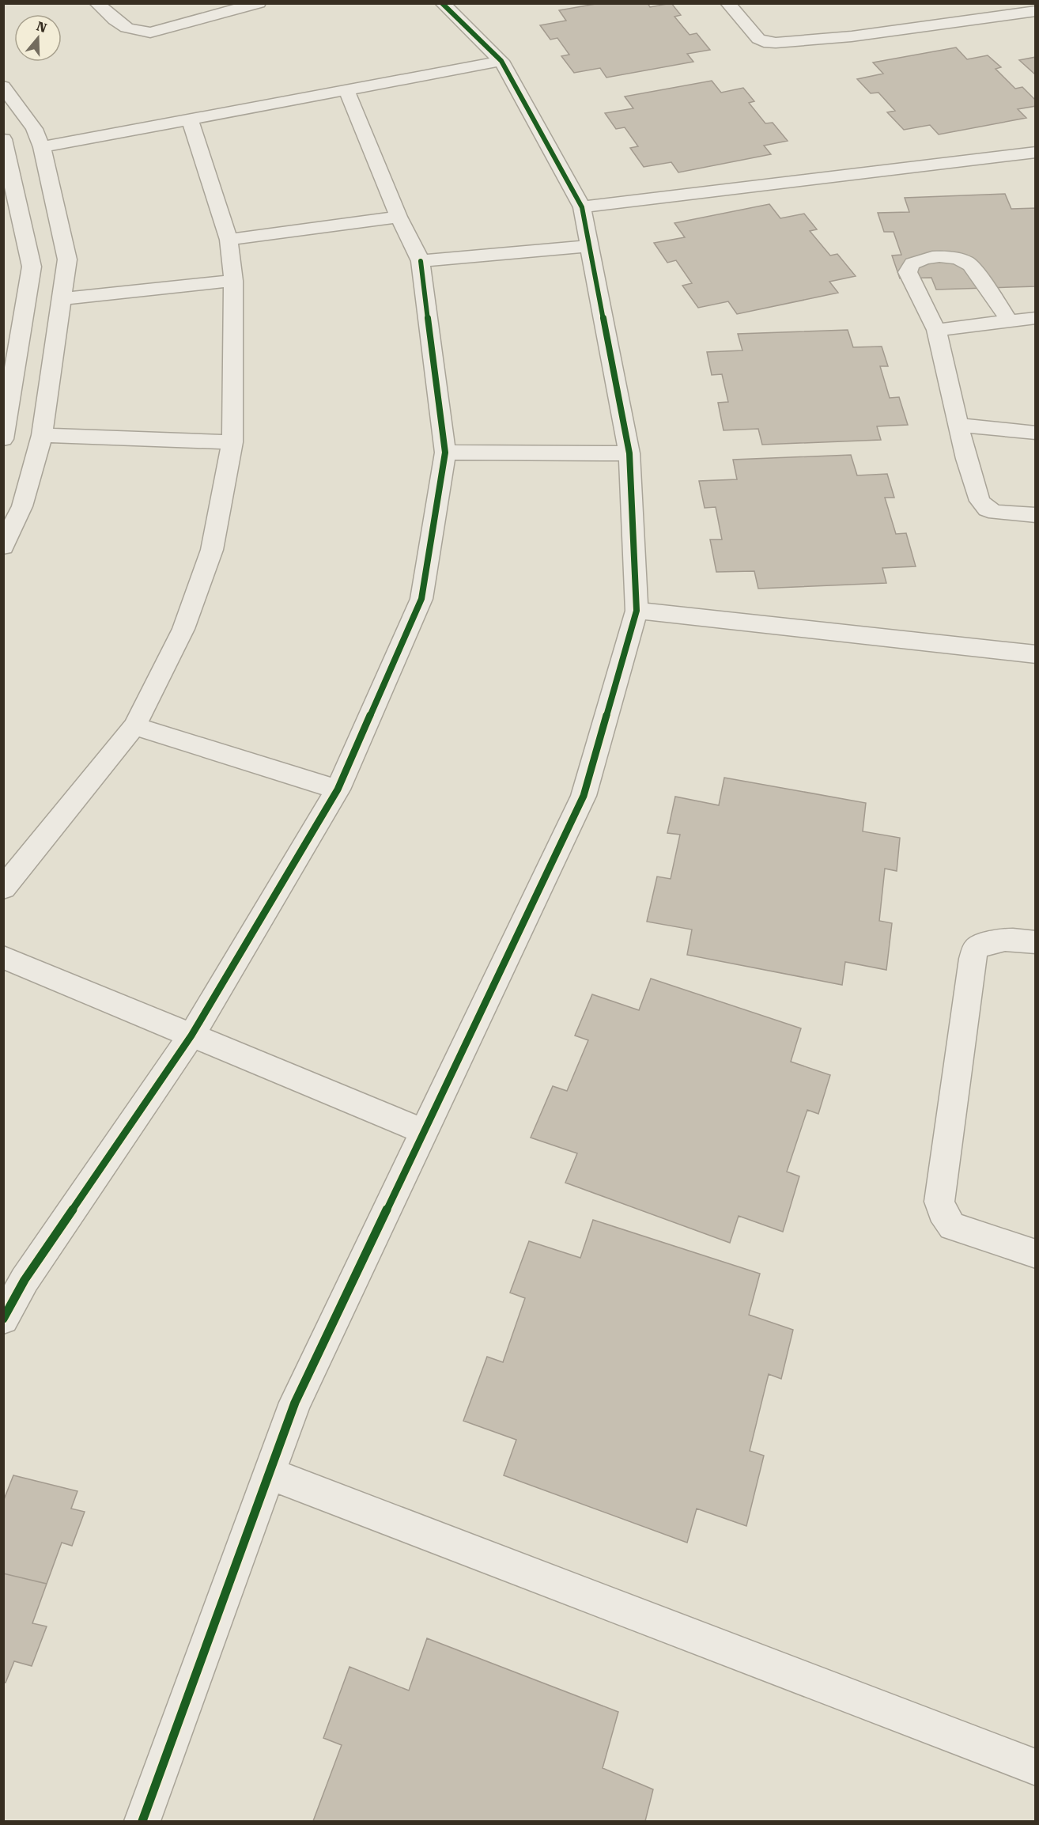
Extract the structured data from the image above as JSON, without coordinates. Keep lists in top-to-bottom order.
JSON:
{
  "north": "top"
}
